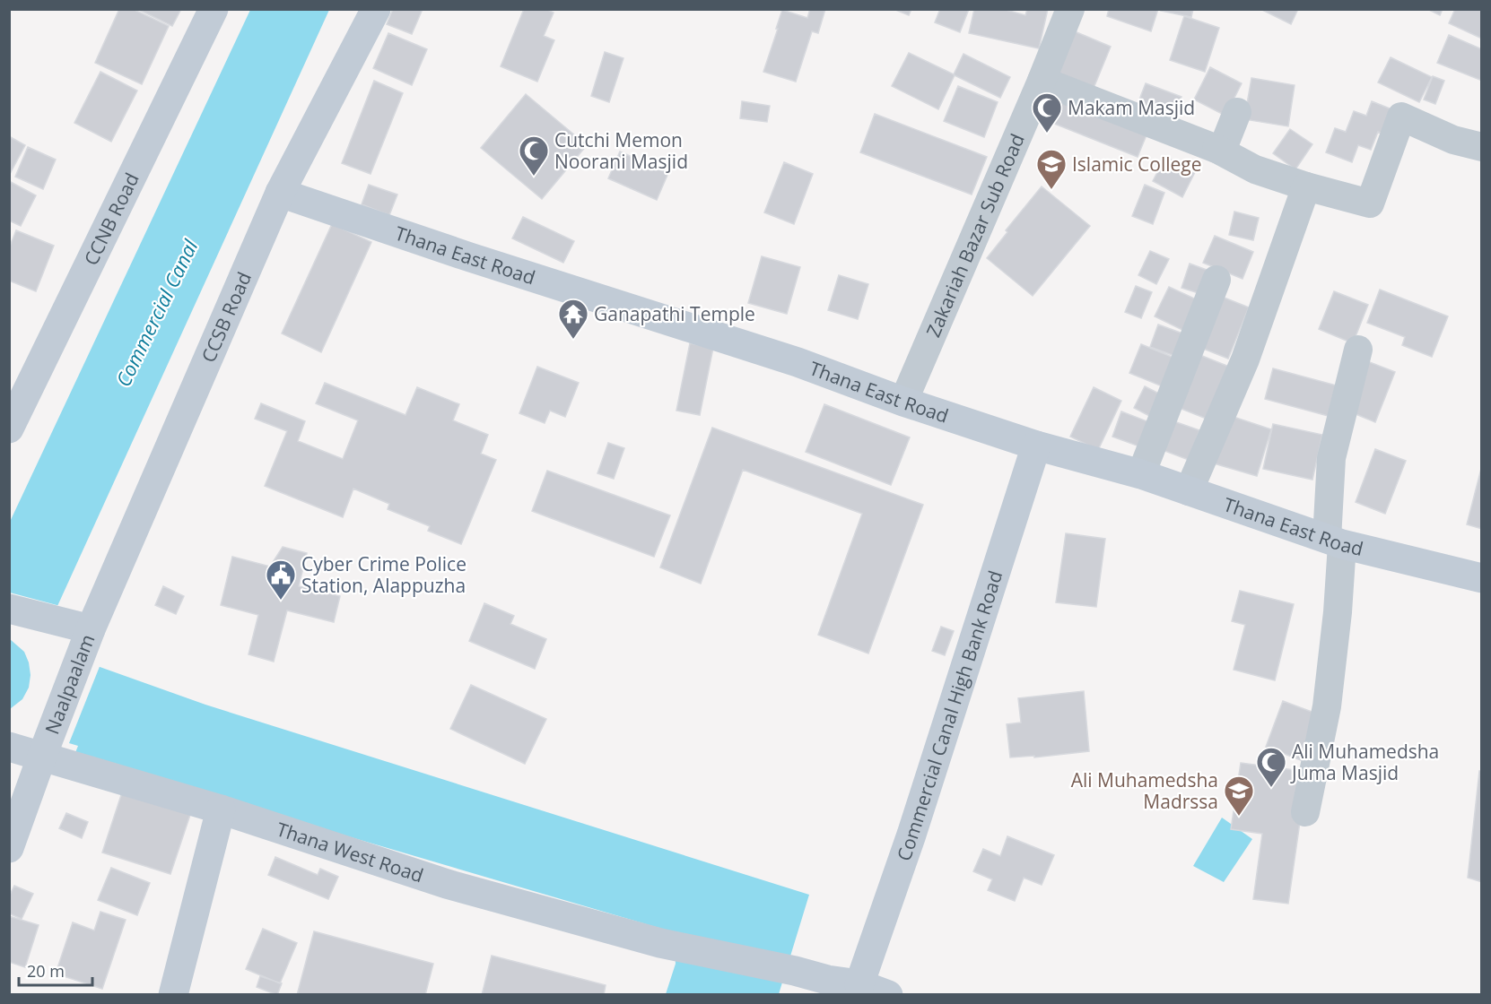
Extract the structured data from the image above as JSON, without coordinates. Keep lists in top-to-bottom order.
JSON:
{
  "streets": {
    "main road": [
      "CCNB Road",
      "Thana East Road",
      "CCSB Road",
      "Naalpaalam",
      "Commercial Canal High Bank Road",
      "Thana West Road"
    ],
    "street": ["Zakariah Bazar Sub Road"]
  },
  "crossings": [
    ["Zakariah Bazar Sub Road", "Thana East Road"],
    ["Thana East Road", "CCSB Road"],
    ["Thana East Road", "Commercial Canal High Bank Road"],
    ["CCSB Road", "Naalpaalam"],
    ["Naalpaalam", "Thana West Road"]
  ],
  "water": ["Commercial Canal"],
  "places": {
    "mosque": ["Makam Masjid", "Cutchi Memon Noorani Masjid", "Ali Muhamedsha Juma Masjid"],
    "school or university": ["Islamic College", "Ali Muhamedsha Madrssa"],
    "temple": ["Ganapathi Temple"],
    "public building": ["Cyber Crime Police Station, Alappuzha"]
  },
  "scale_bar": "20 m"
}
